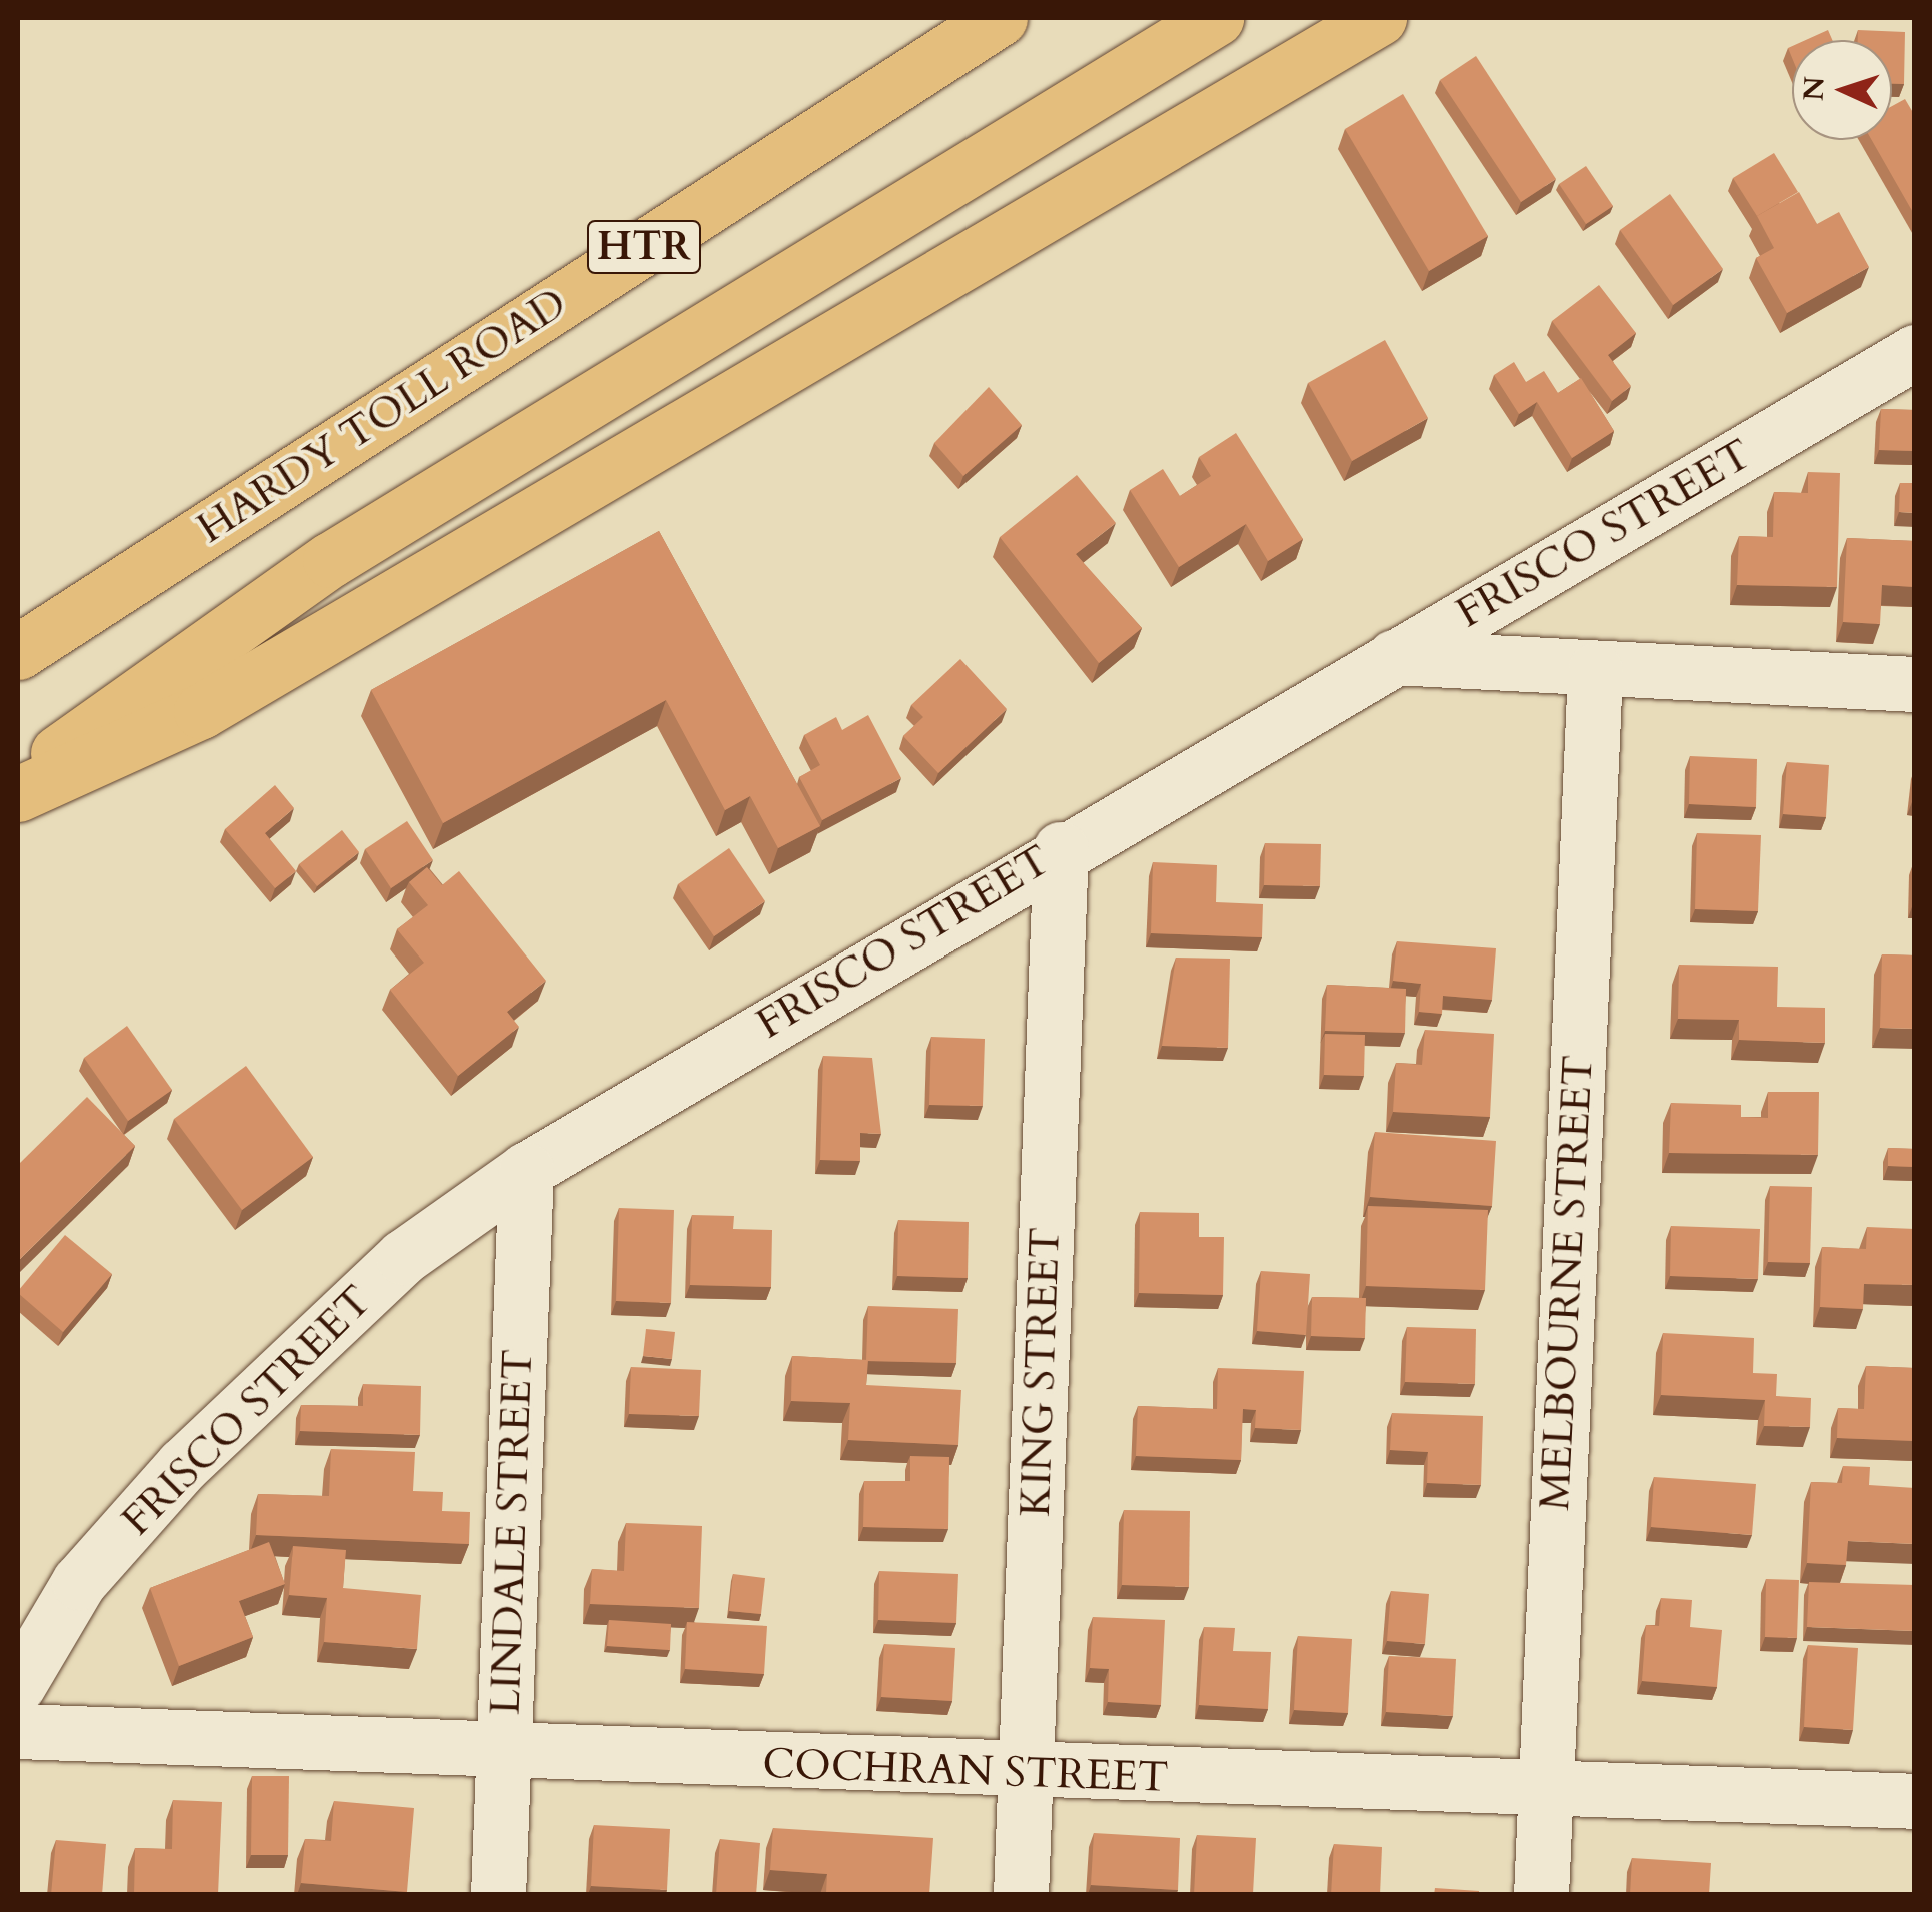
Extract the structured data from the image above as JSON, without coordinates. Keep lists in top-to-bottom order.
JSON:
{
  "streets": {
    "highway": ["HTR", "HARDY TOLL ROAD"],
    "street": [
      "FRISCO STREET",
      "MELBOURNE STREET",
      "KING STREET",
      "LINDALE STREET",
      "COCHRAN STREET"
    ]
  },
  "crossings": [
    ["FRISCO STREET", "KING STREET"],
    ["FRISCO STREET", "LINDALE STREET"],
    ["MELBOURNE STREET", "COCHRAN STREET"],
    ["KING STREET", "COCHRAN STREET"],
    ["LINDALE STREET", "COCHRAN STREET"]
  ],
  "north": "left"
}
